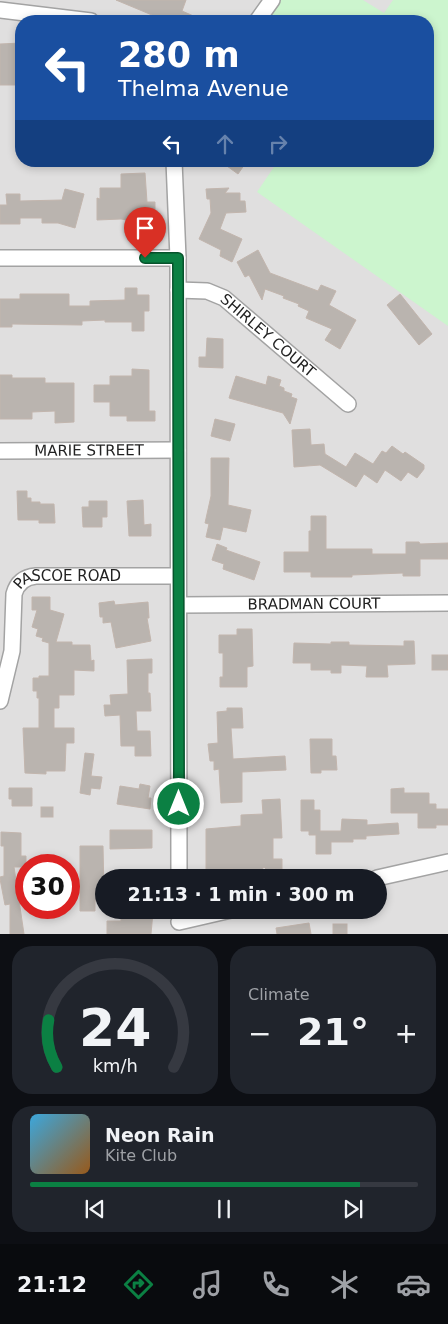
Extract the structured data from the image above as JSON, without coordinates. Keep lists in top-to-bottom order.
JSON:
{
  "streets": {
    "street": [
      "SHIRLEY COURT",
      "MARIE STREET",
      "PASCOE ROAD",
      "BRADMAN COURT"
    ]
  },
  "page": {
    "turn": ["280 m", "Thelma Avenue"],
    "limit": "30",
    "trip": "21:13 · 1 min · 300 m",
    "tile": "Climate",
    "heat": ["−", "21°", "+"],
    "song": ["Neon Rain", "Kite Club"],
    "tabs": "21:12",
    "gauge": ["24", "km/h"]
  }
}
